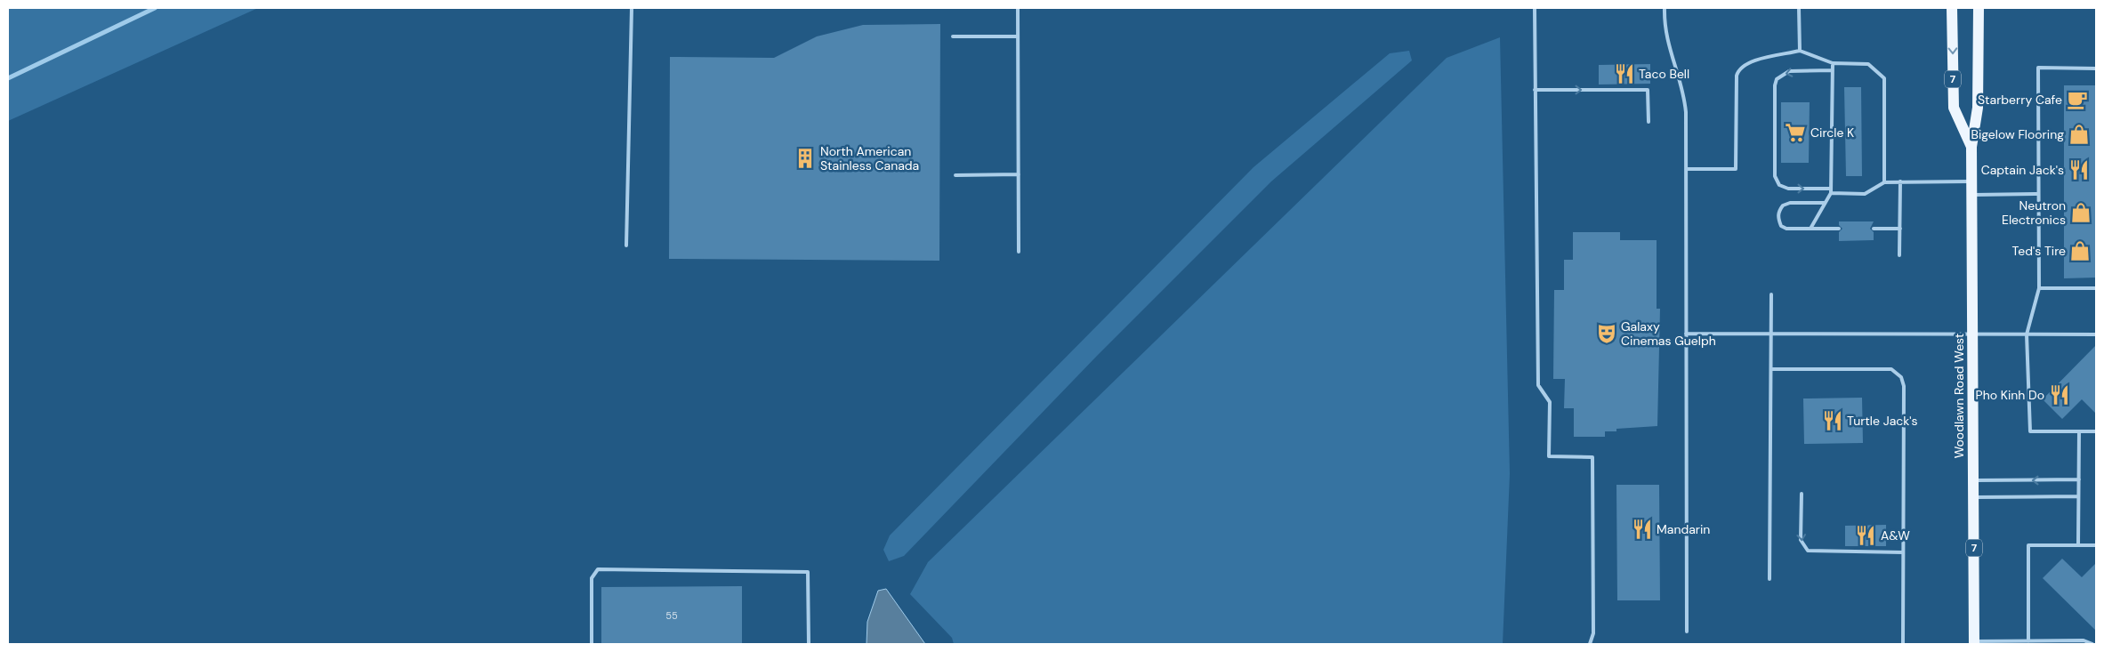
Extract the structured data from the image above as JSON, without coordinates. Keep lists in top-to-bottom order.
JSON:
{
  "streets": {
    "main road": ["7", "Woodlawn Road West"]
  },
  "places": {
    "restaurant": [
      "Taco Bell",
      "Captain Jack's",
      "Pho Kinh Do",
      "Turtle Jack's",
      "Mandarin",
      "A&W"
    ],
    "cafe": ["Starberry Cafe"],
    "supermarket": ["Circle K"],
    "shop": ["Bigelow Flooring", "Neutron Electronics", "Ted's Tire"],
    "building": ["North American Stainless Canada"],
    "theatre": ["Galaxy Cinemas Guelph"]
  },
  "house_numbers": ["55"]
}
